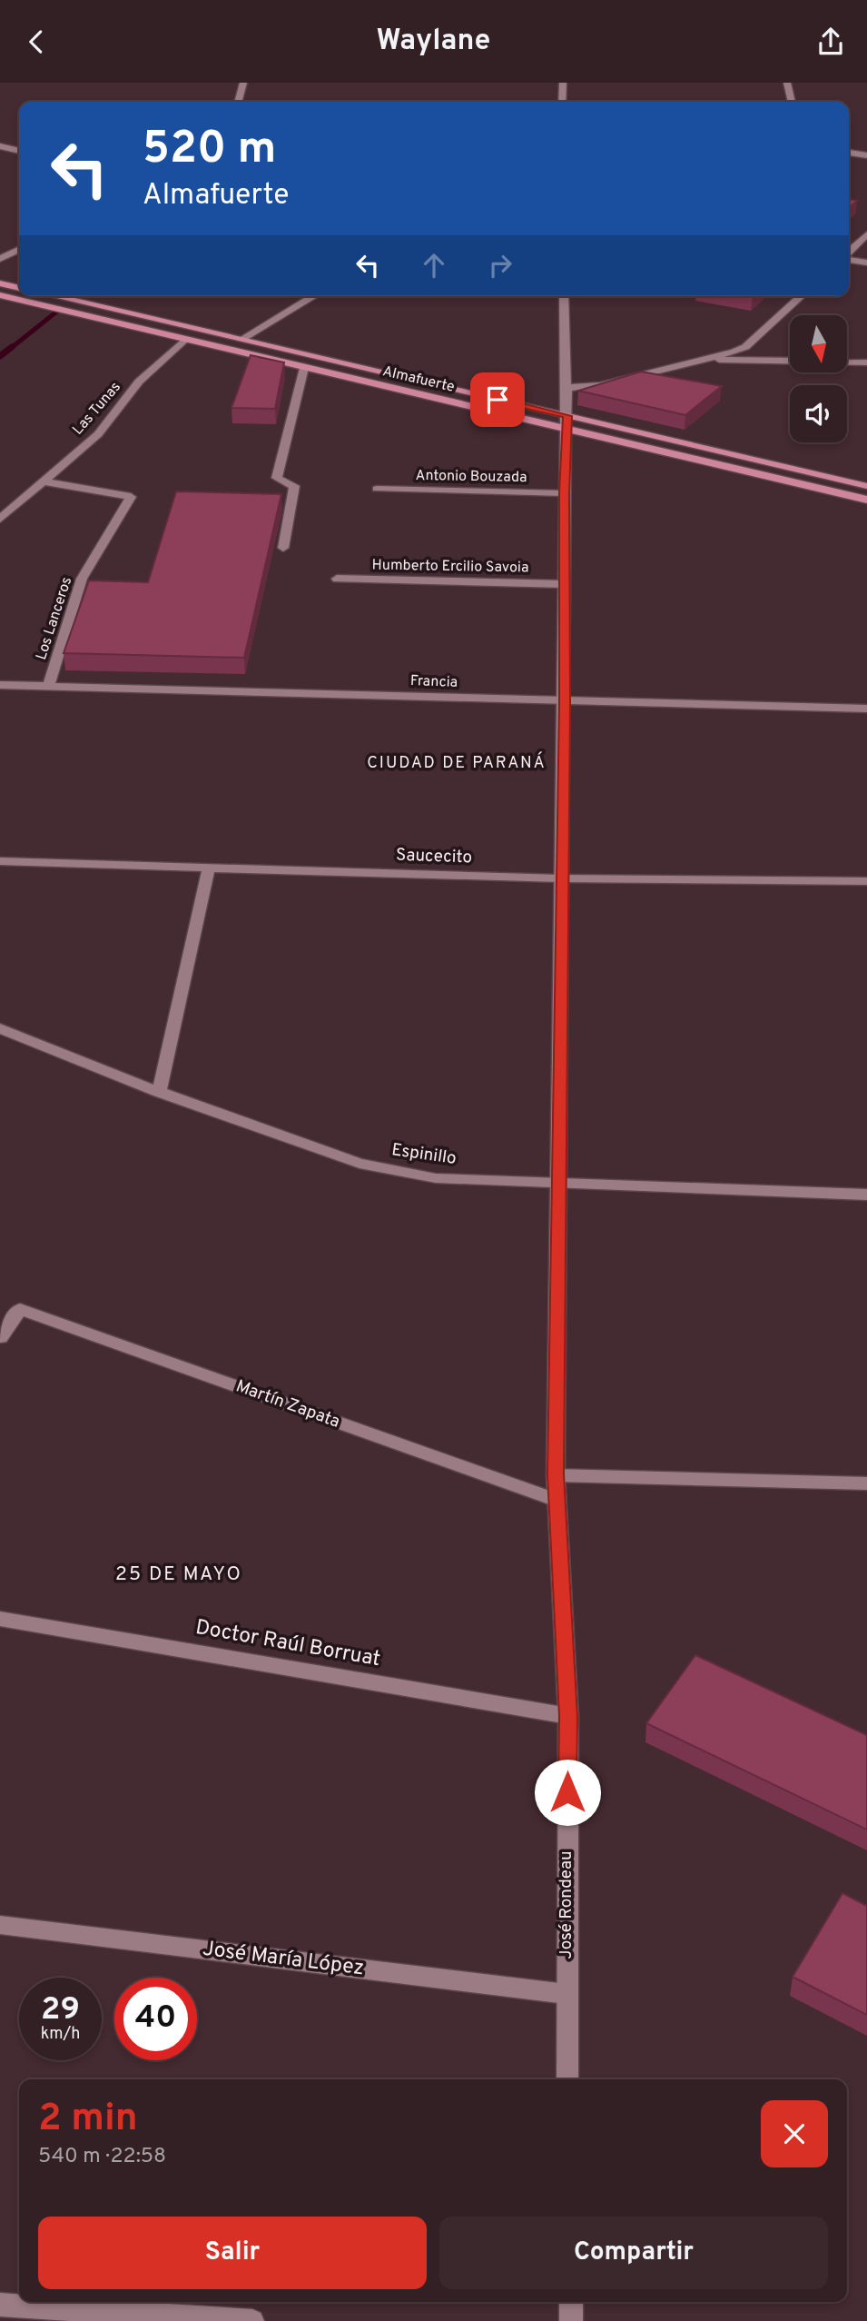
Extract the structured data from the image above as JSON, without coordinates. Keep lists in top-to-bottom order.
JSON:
{
  "streets": {
    "main road": ["Almafuerte"],
    "street": [
      "Las Tunas",
      "Antonio Bouzada",
      "Humberto Ercilio Savoia",
      "Los Lanceros",
      "Francia",
      "Saucecito",
      "Espinillo",
      "Martín Zapata",
      "Doctor Raúl Borruat",
      "José Rondeau",
      "José María López"
    ]
  },
  "crossings": [
    ["Almafuerte", "Las Tunas"],
    ["Almafuerte", "José Rondeau"],
    ["Las Tunas", "Los Lanceros"],
    ["Antonio Bouzada", "José Rondeau"],
    ["Humberto Ercilio Savoia", "José Rondeau"],
    ["Los Lanceros", "Francia"],
    ["Francia", "José Rondeau"],
    ["Saucecito", "José Rondeau"],
    ["Espinillo", "José Rondeau"],
    ["Martín Zapata", "José Rondeau"],
    ["Doctor Raúl Borruat", "José Rondeau"],
    ["José Rondeau", "José María López"]
  ],
  "districts": ["CIUDAD DE PARANÁ", "25 DE MAYO"],
  "north": "bottom",
  "page": {
    "header": "Waylane",
    "turn": ["520 m", "Almafuerte"],
    "speed": "29 km/h",
    "limit": "40",
    "heading": ["2 min", "540 m · 22:58"],
    "buttons": ["Salir", "Compartir"]
  }
}
